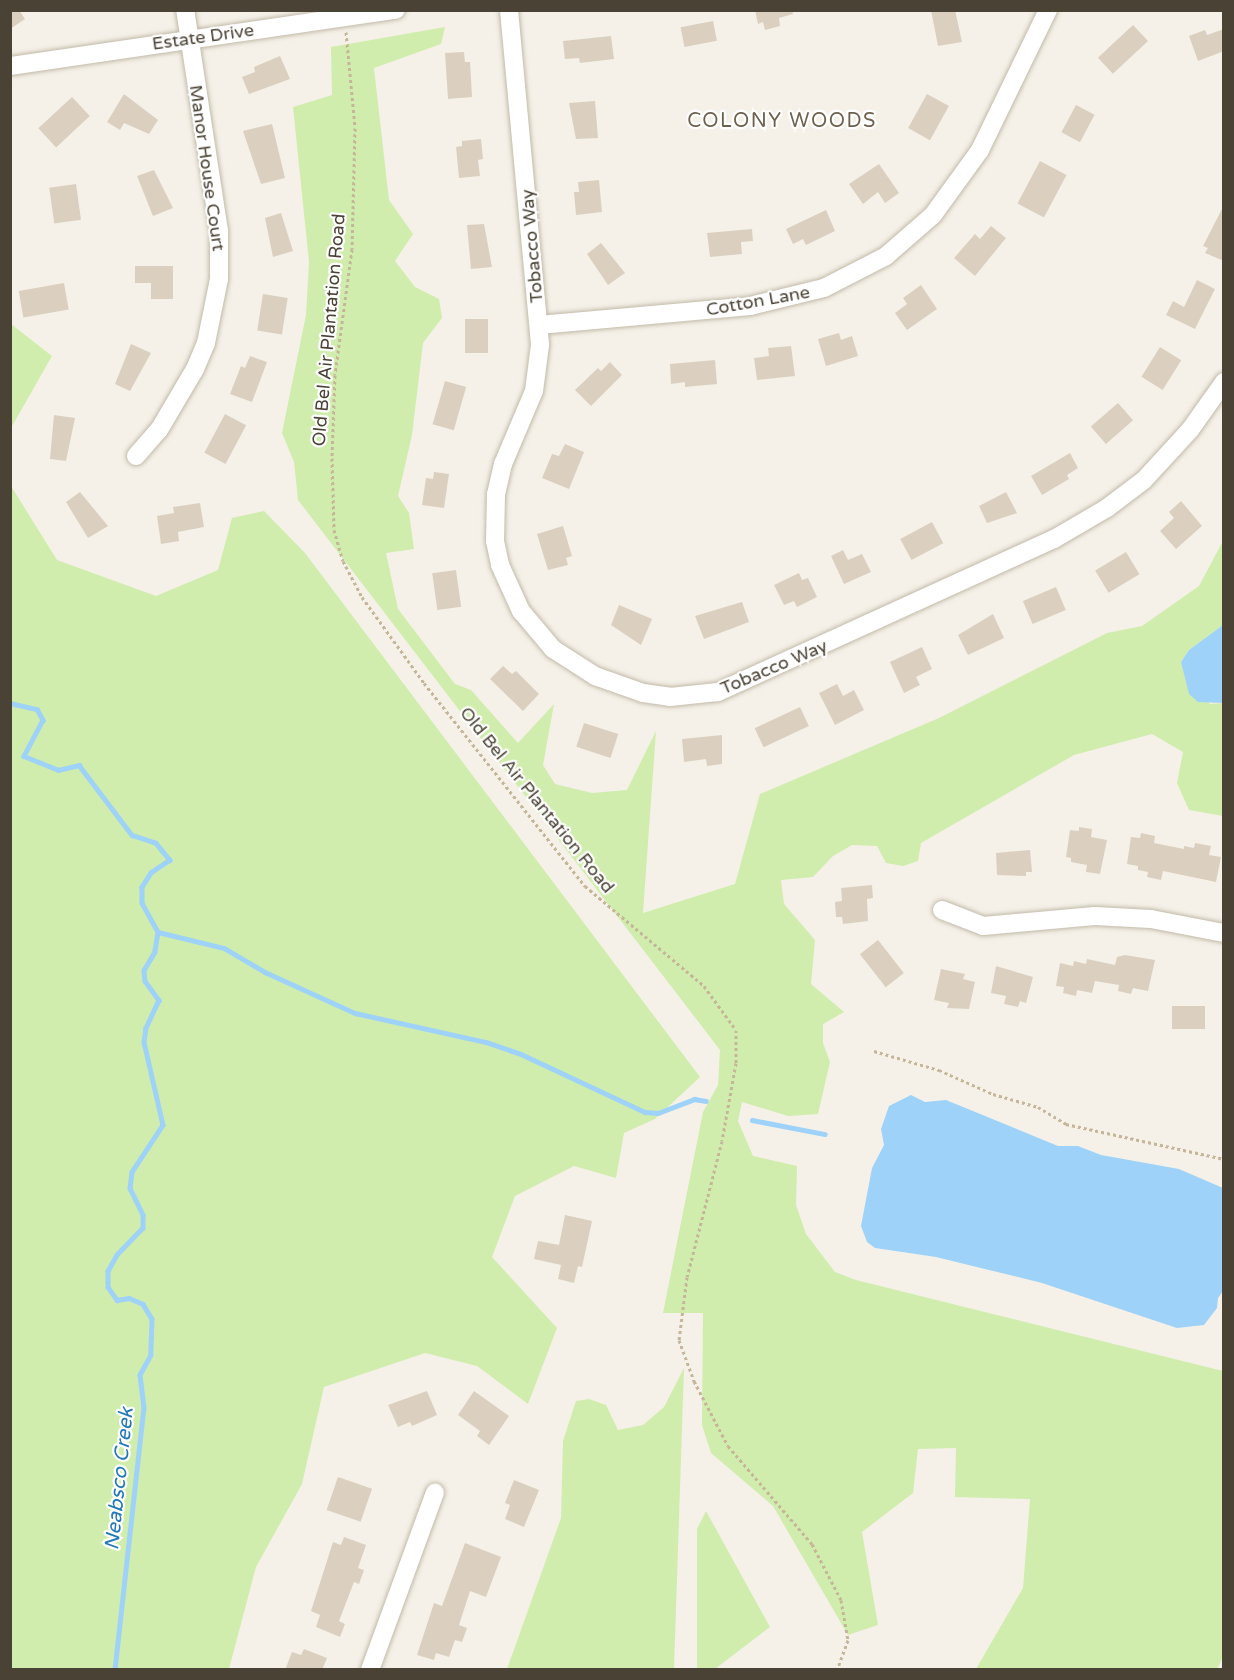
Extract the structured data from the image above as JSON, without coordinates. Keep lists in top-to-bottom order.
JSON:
{
  "streets": {
    "street": [
      "Estate Drive",
      "Manor House Court",
      "Tobacco Way",
      "Cotton Lane"
    ],
    "path": ["Old Bel Air Plantation Road"]
  },
  "crossings": [
    ["Estate Drive", "Manor House Court"],
    ["Estate Drive", "Old Bel Air Plantation Road"],
    ["Tobacco Way", "Cotton Lane"]
  ],
  "districts": ["COLONY WOODS"],
  "water": ["Neabsco Creek"]
}
